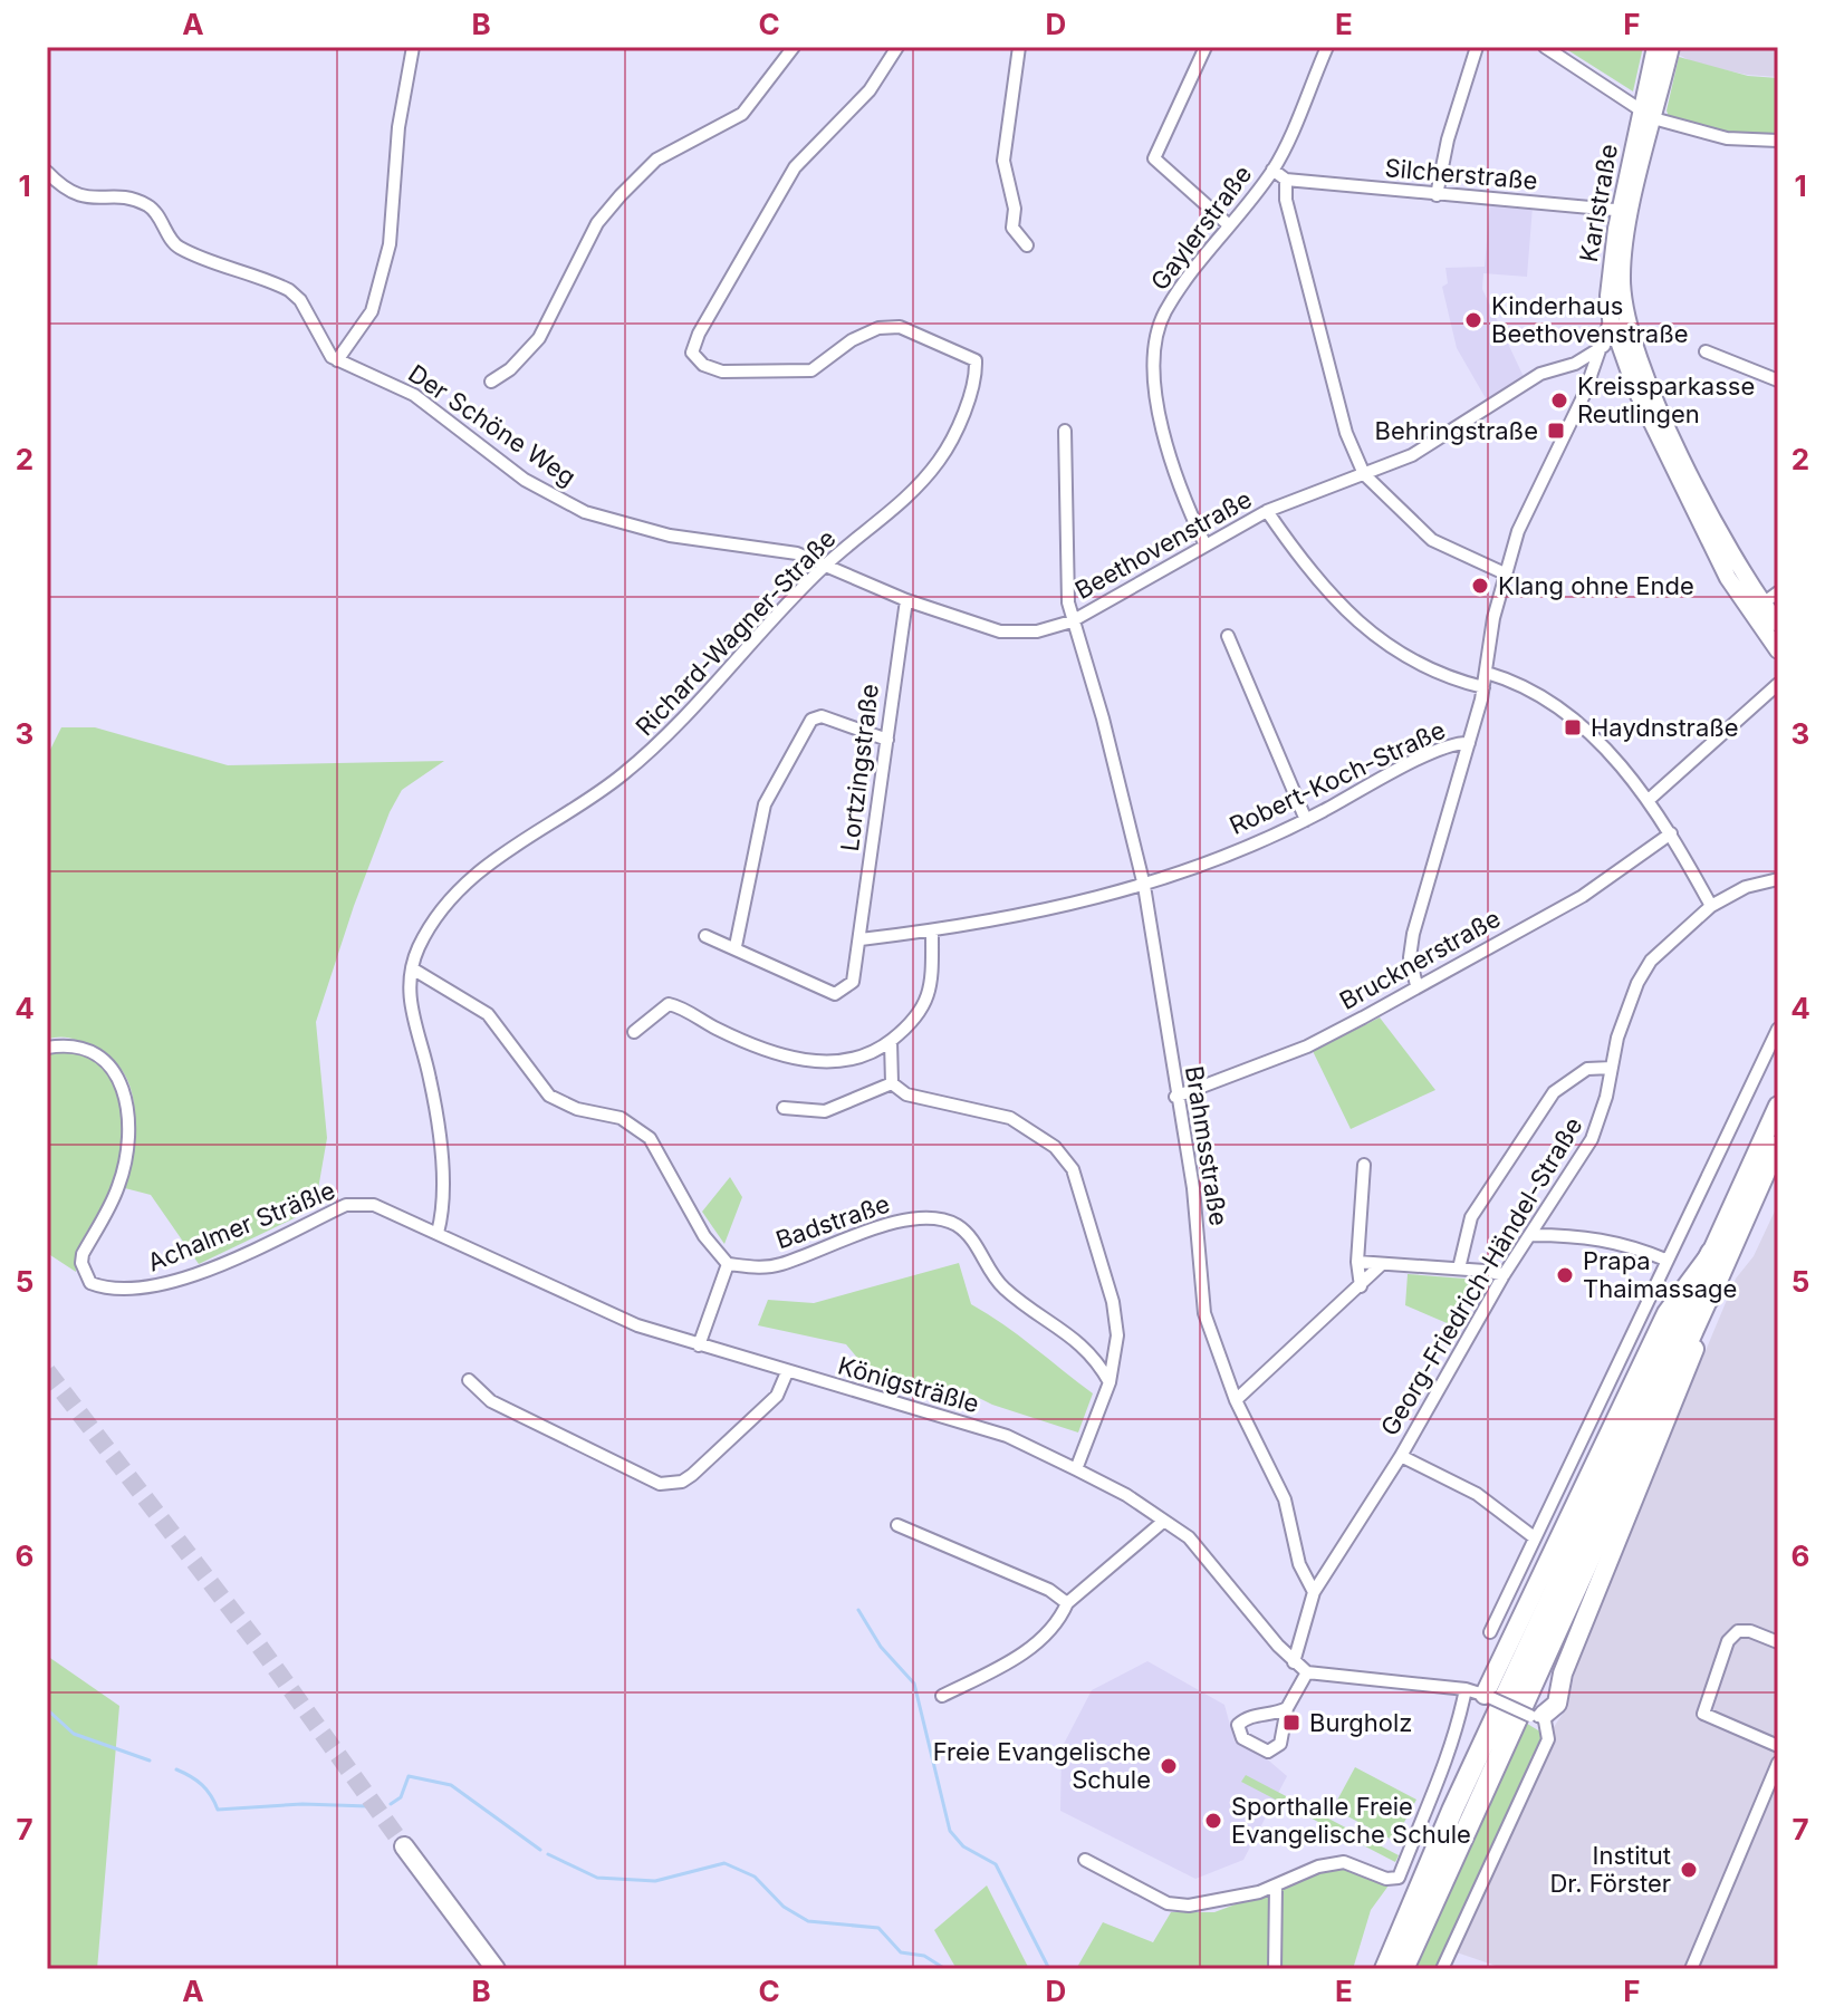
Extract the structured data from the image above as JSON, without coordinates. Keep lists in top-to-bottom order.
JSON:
{
  "streets": {
    "main road": ["Karlstraße"],
    "street": [
      "Silcherstraße",
      "Gaylerstraße",
      "Der Schöne Weg",
      "Beethovenstraße",
      "Richard-Wagner-Straße",
      "Lortzingstraße",
      "Robert-Koch-Straße",
      "Brucknerstraße",
      "Brahmsstraße",
      "Badstraße",
      "Achalmer Sträßle",
      "Georg-Friedrich-Händel-Straße",
      "Königsträßle"
    ]
  },
  "crossings": [
    ["Silcherstraße", "Karlstraße"],
    ["Karlstraße", "Beethovenstraße"],
    ["Gaylerstraße", "Beethovenstraße"],
    ["Der Schöne Weg", "Beethovenstraße"],
    ["Der Schöne Weg", "Richard-Wagner-Straße"],
    ["Beethovenstraße", "Richard-Wagner-Straße"],
    ["Beethovenstraße", "Lortzingstraße"],
    ["Beethovenstraße", "Brahmsstraße"],
    ["Richard-Wagner-Straße", "Achalmer Sträßle"],
    ["Richard-Wagner-Straße", "Königsträßle"],
    ["Lortzingstraße", "Robert-Koch-Straße"],
    ["Robert-Koch-Straße", "Brahmsstraße"],
    ["Brucknerstraße", "Brahmsstraße"],
    ["Brahmsstraße", "Georg-Friedrich-Händel-Straße"],
    ["Achalmer Sträßle", "Königsträßle"]
  ],
  "places": {
    "other": [
      "Kinderhaus Beethovenstraße",
      "Kreissparkasse Reutlingen",
      "Klang ohne Ende",
      "Prapa Thaimassage",
      "Freie Evangelische Schule",
      "Sporthalle Freie Evangelische Schule",
      "Institut Dr. Förster"
    ],
    "transit": ["Behringstraße", "Haydnstraße", "Burgholz"]
  },
  "grid": {
    "columns": [
      "A",
      "B",
      "C",
      "D",
      "E",
      "F"
    ],
    "rows": [
      "1",
      "2",
      "3",
      "4",
      "5",
      "6",
      "7"
    ]
  }
}
